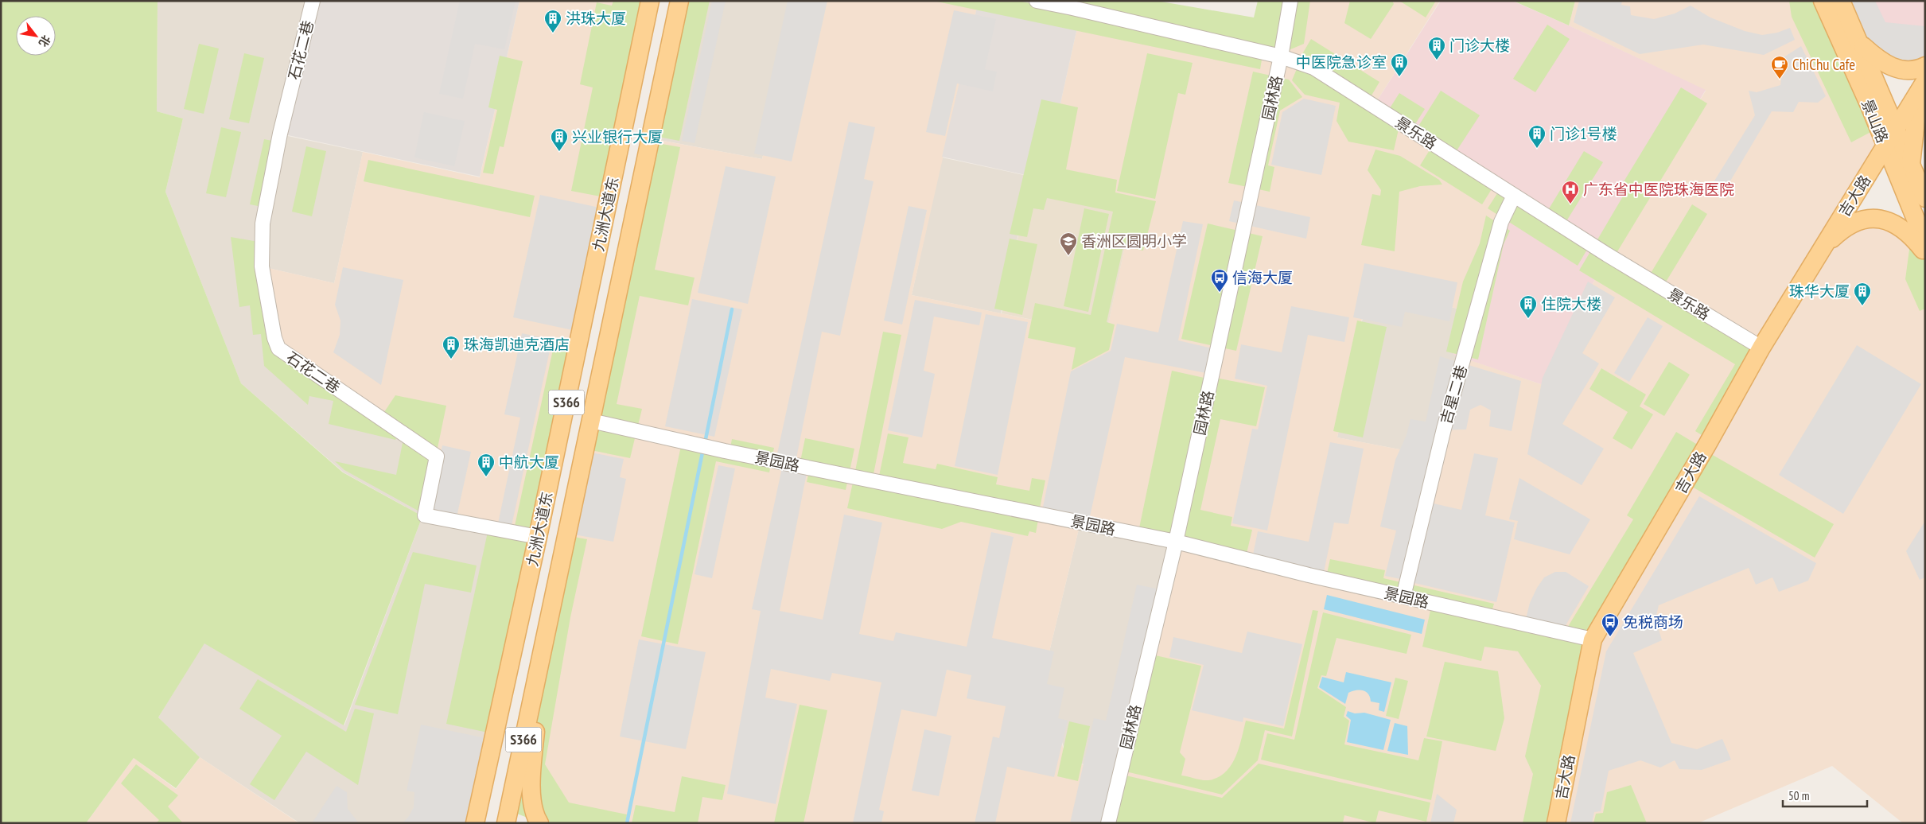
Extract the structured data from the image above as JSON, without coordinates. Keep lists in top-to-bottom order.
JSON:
{
  "streets": {
    "main road": [
      "景山路",
      "吉大路",
      "九洲大道东",
      "S366"
    ],
    "street": [
      "石花二巷",
      "园林路",
      "景乐路",
      "吉星二巷",
      "景园路"
    ]
  },
  "crossings": [
    ["石花二巷", "九洲大道东"],
    ["园林路", "景乐路"],
    ["园林路", "景园路"],
    ["景山路", "吉大路"],
    ["景乐路", "吉大路"],
    ["景乐路", "吉星二巷"],
    ["吉大路", "景园路"],
    ["九洲大道东", "景园路"],
    ["吉星二巷", "景园路"]
  ],
  "places": {
    "building": [
      "洪珠大厦",
      "门诊大楼",
      "中医院急诊室",
      "门诊1号楼",
      "兴业银行大厦",
      "珠华大厦",
      "住院大楼",
      "珠海凯迪克酒店",
      "中航大厦"
    ],
    "cafe": ["ChiChu Cafe"],
    "hospital": ["广东省中医院珠海医院"],
    "school or university": ["香洲区圆明小学"],
    "bus stop": ["信海大厦", "免税商场"]
  },
  "scale_bar": "50 m",
  "north": "bottom right"
}
